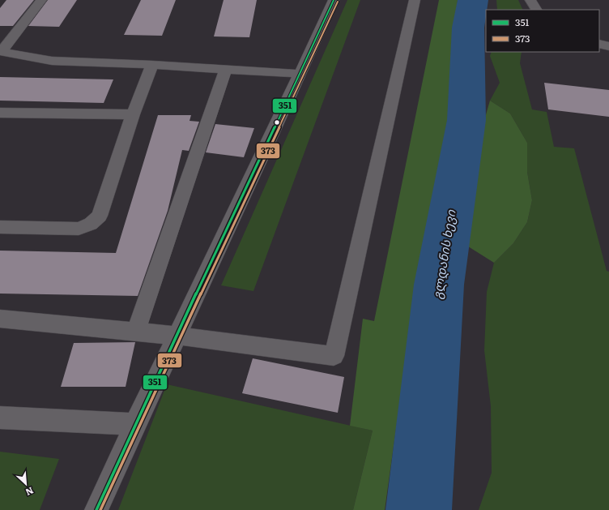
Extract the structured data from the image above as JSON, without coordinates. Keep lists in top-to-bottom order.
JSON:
{
  "water": ["გლდანის ხევი"],
  "lines": ["transit line 351", "transit line 373"],
  "legend": ["351", "373"],
  "north": "bottom right"
}
